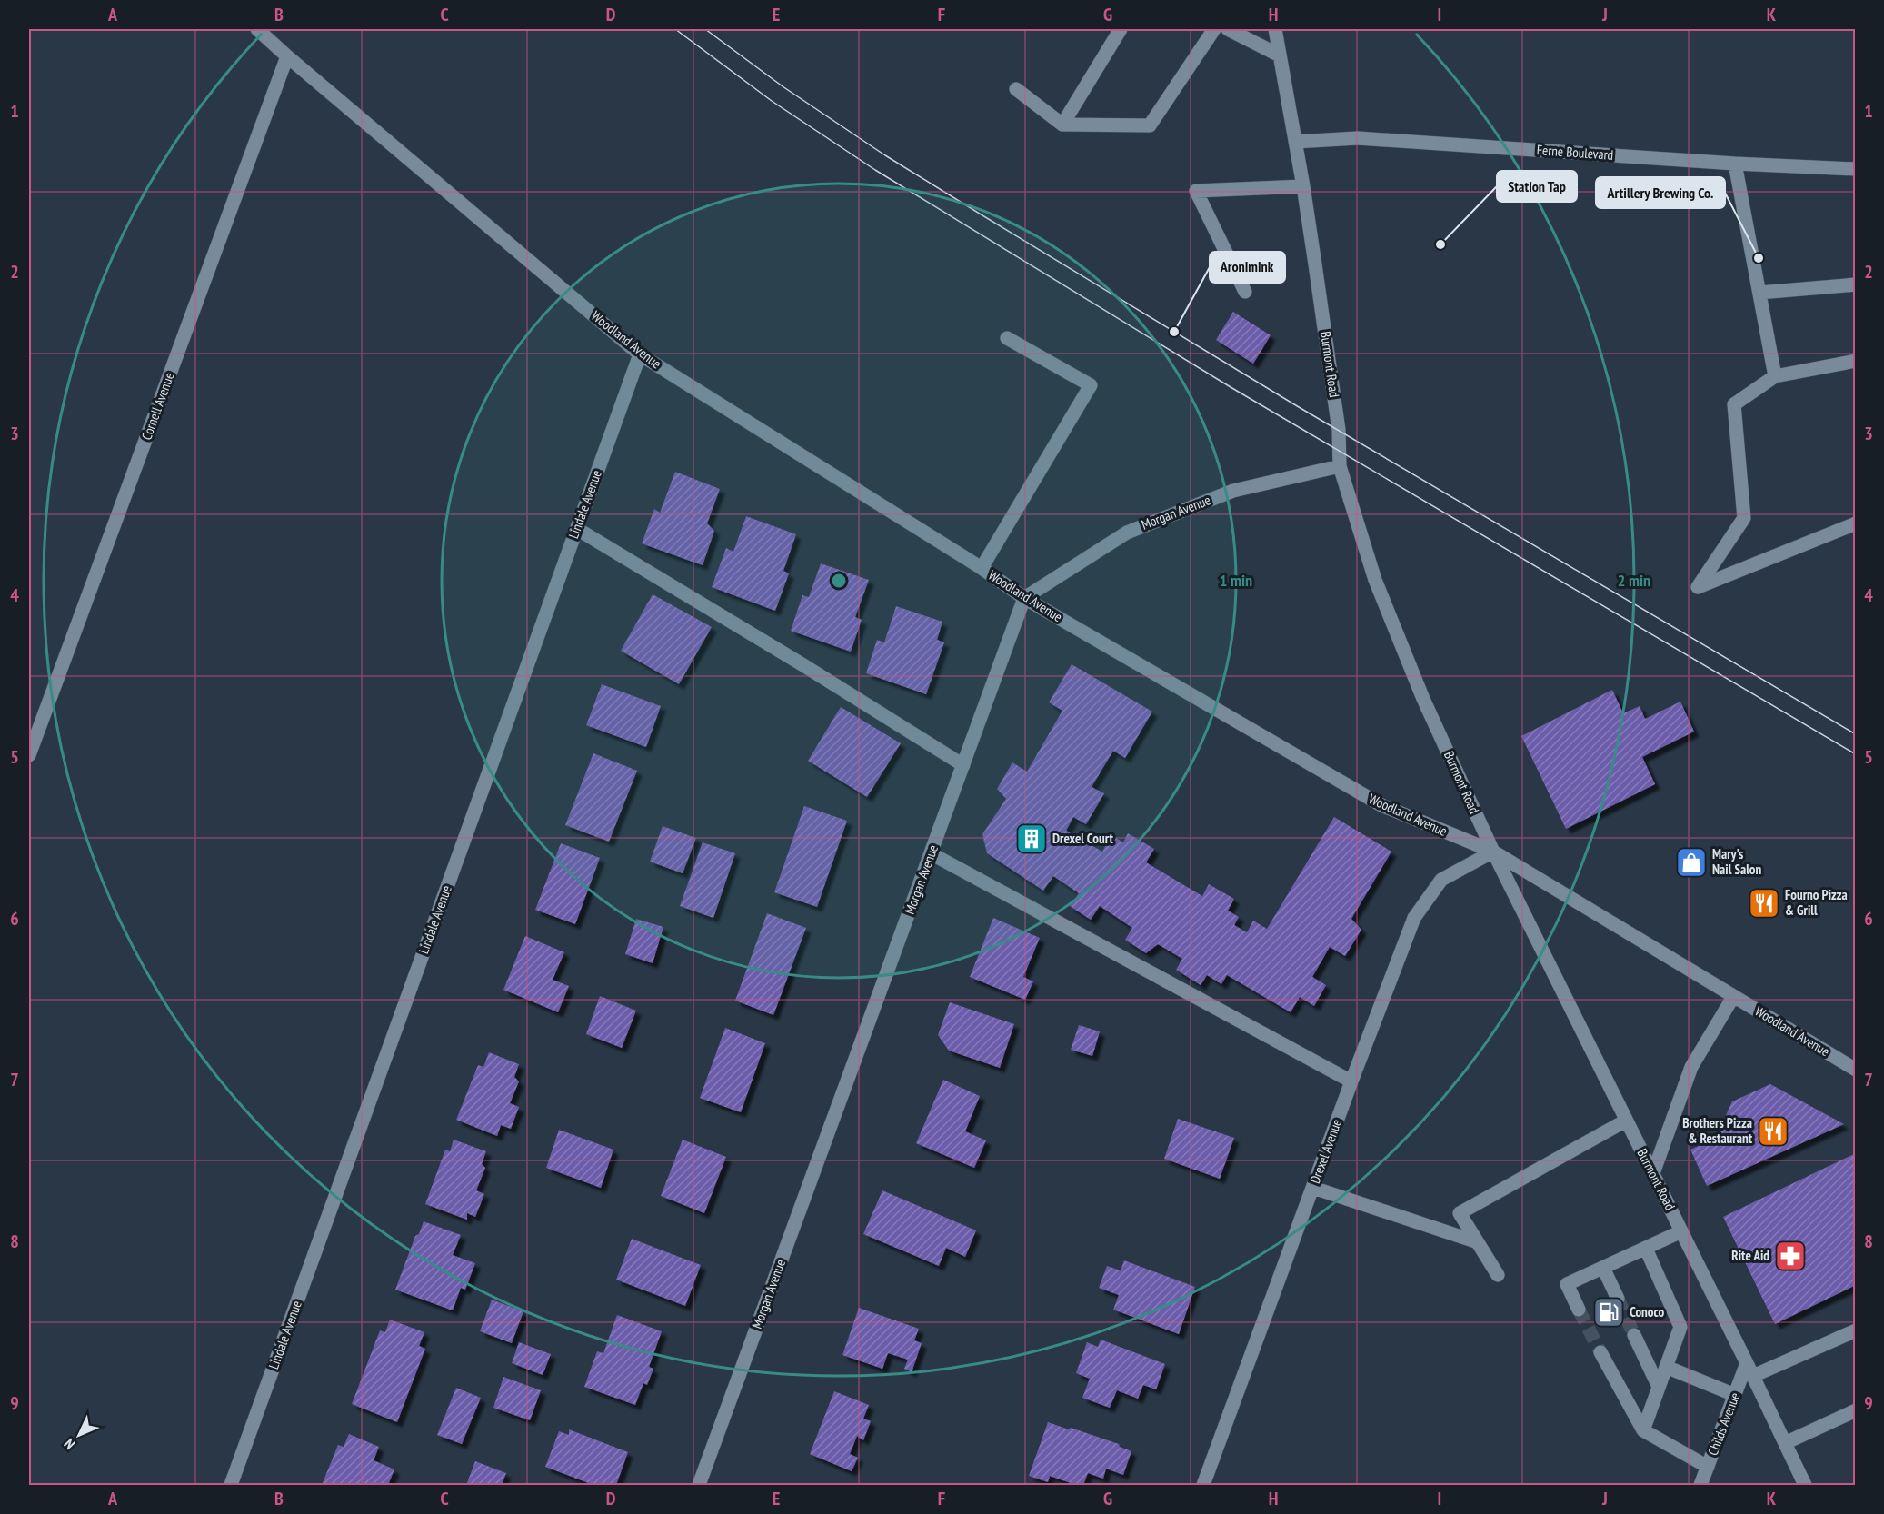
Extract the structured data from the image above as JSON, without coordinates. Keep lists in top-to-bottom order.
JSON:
{
  "streets": {
    "street": [
      "Ferne Boulevard",
      "Woodland Avenue",
      "Burmont Road",
      "Cornell Avenue",
      "Lindale Avenue",
      "Morgan Avenue",
      "Drexel Avenue",
      "Childs Avenue"
    ]
  },
  "crossings": [
    ["Ferne Boulevard", "Burmont Road"],
    ["Woodland Avenue", "Burmont Road"],
    ["Woodland Avenue", "Cornell Avenue"],
    ["Woodland Avenue", "Lindale Avenue"],
    ["Woodland Avenue", "Morgan Avenue"],
    ["Woodland Avenue", "Drexel Avenue"],
    ["Burmont Road", "Morgan Avenue"],
    ["Burmont Road", "Drexel Avenue"],
    ["Burmont Road", "Childs Avenue"]
  ],
  "places": {
    "other": ["Station Tap", "Artillery Brewing Co.", "Aronimink"],
    "building": ["Drexel Court"],
    "shop": ["Mary's Nail Salon"],
    "restaurant": ["Fourno Pizza & Grill", "Brothers Pizza & Restaurant"],
    "pharmacy": ["Rite Aid"],
    "fuel station": ["Conoco"]
  },
  "north": "bottom left",
  "grid": {
    "columns": [
      "A",
      "B",
      "C",
      "D",
      "E",
      "F",
      "G",
      "H",
      "I",
      "J",
      "K"
    ],
    "rows": [
      "1",
      "2",
      "3",
      "4",
      "5",
      "6",
      "7",
      "8",
      "9"
    ]
  },
  "rings": ["1 min", "2 min"]
}
